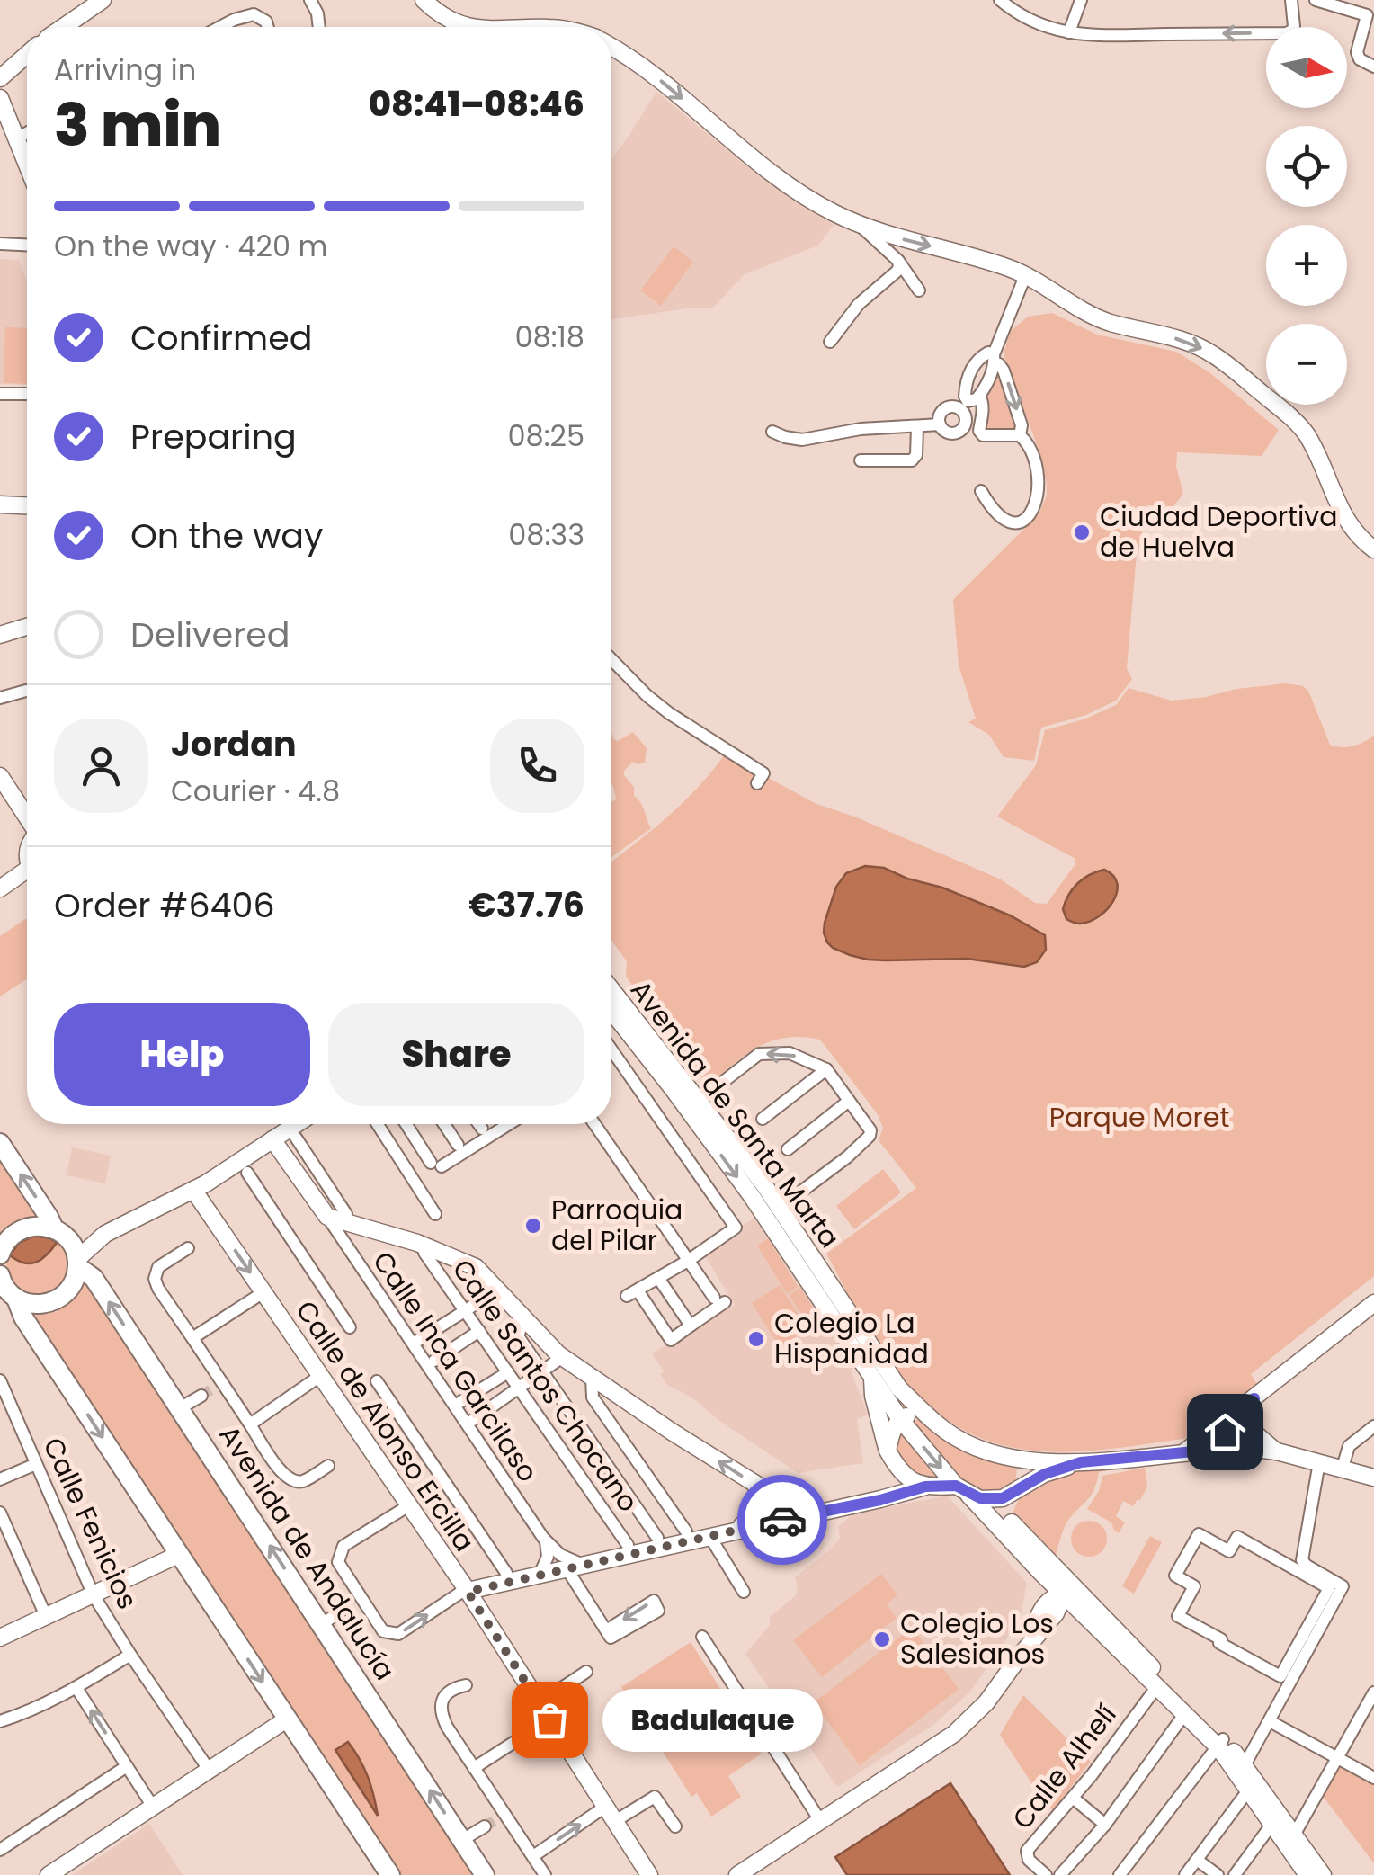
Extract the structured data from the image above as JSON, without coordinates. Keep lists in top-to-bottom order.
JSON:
{
  "streets": {
    "main road": ["Avenida de Andalucía"],
    "street": [
      "Avenida de Santa Marta",
      "Calle Inca Garcilaso",
      "Calle Santos Chocano",
      "Calle de Alonso Ercilla",
      "Calle Fenicios",
      "Calle Alhelí"
    ]
  },
  "crossings": [
    ["Avenida de Santa Marta", "Calle Inca Garcilaso"],
    ["Avenida de Santa Marta", "Calle de Alonso Ercilla"]
  ],
  "parks": ["Parque Moret"],
  "places": [
    "Ciudad Deportiva de Huelva",
    "Parroquia del Pilar",
    "Colegio La Hispanidad",
    "Colegio Los Salesianos",
    "Badulaque"
  ],
  "north": "right",
  "page": {
    "map_buttons": ["+", "−"],
    "heading": ["3 min", "Arriving in", "08:41–08:46"],
    "panel": [
      "Jordan",
      "Courier · 4.8",
      "Order #6406",
      "€37.76"
    ],
    "bar": "On the way · 420 m",
    "list": [
      ["Confirmed", "08:18"],
      ["Preparing", "08:25"],
      ["On the way", "08:33"],
      "Delivered"
    ],
    "buttons": ["Help", "Share"],
    "bubble": "Badulaque"
  }
}
